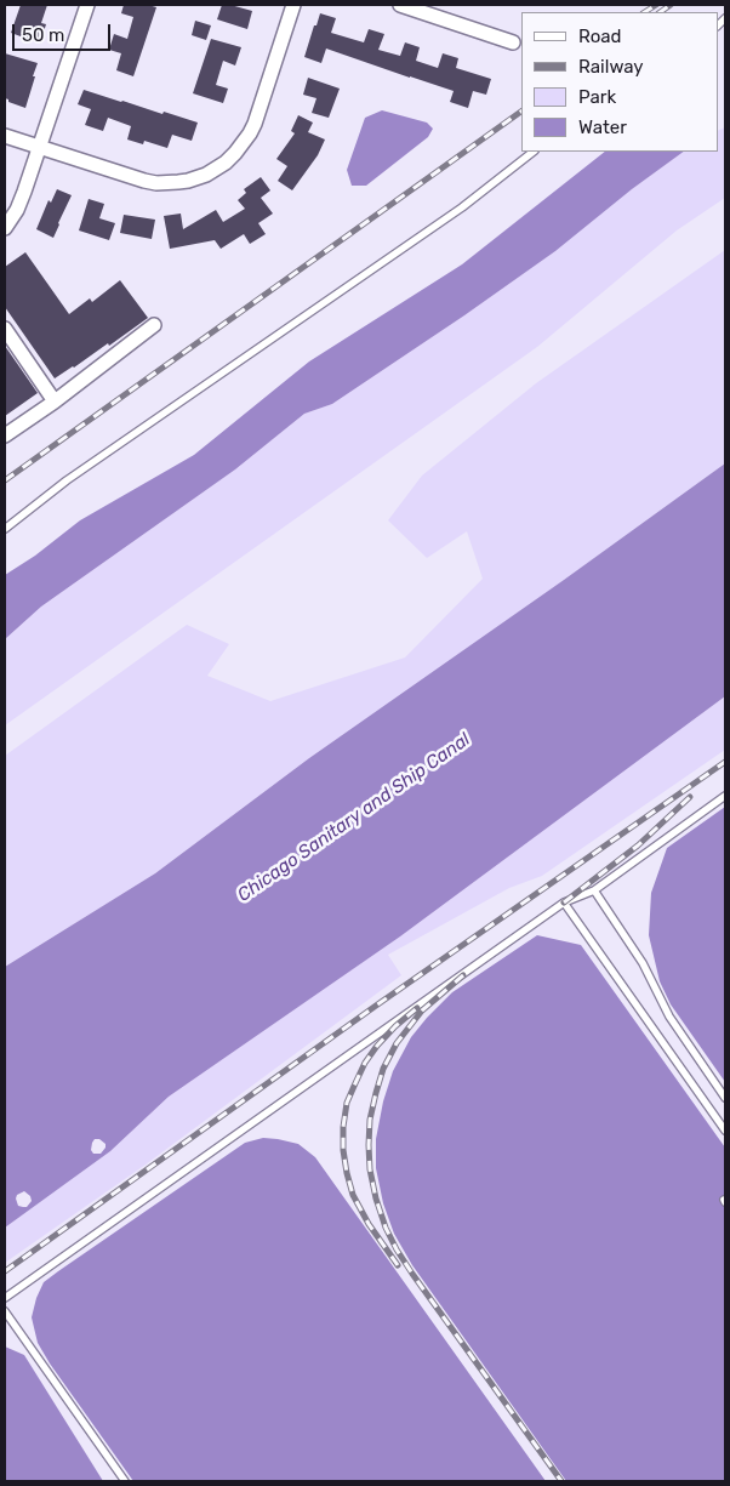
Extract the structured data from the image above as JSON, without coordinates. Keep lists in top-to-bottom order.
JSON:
{
  "water": ["Chicago Sanitary and Ship Canal"],
  "legend": [
    "Road",
    "Railway",
    "Park",
    "Water"
  ],
  "scale_bar": "50 m"
}
